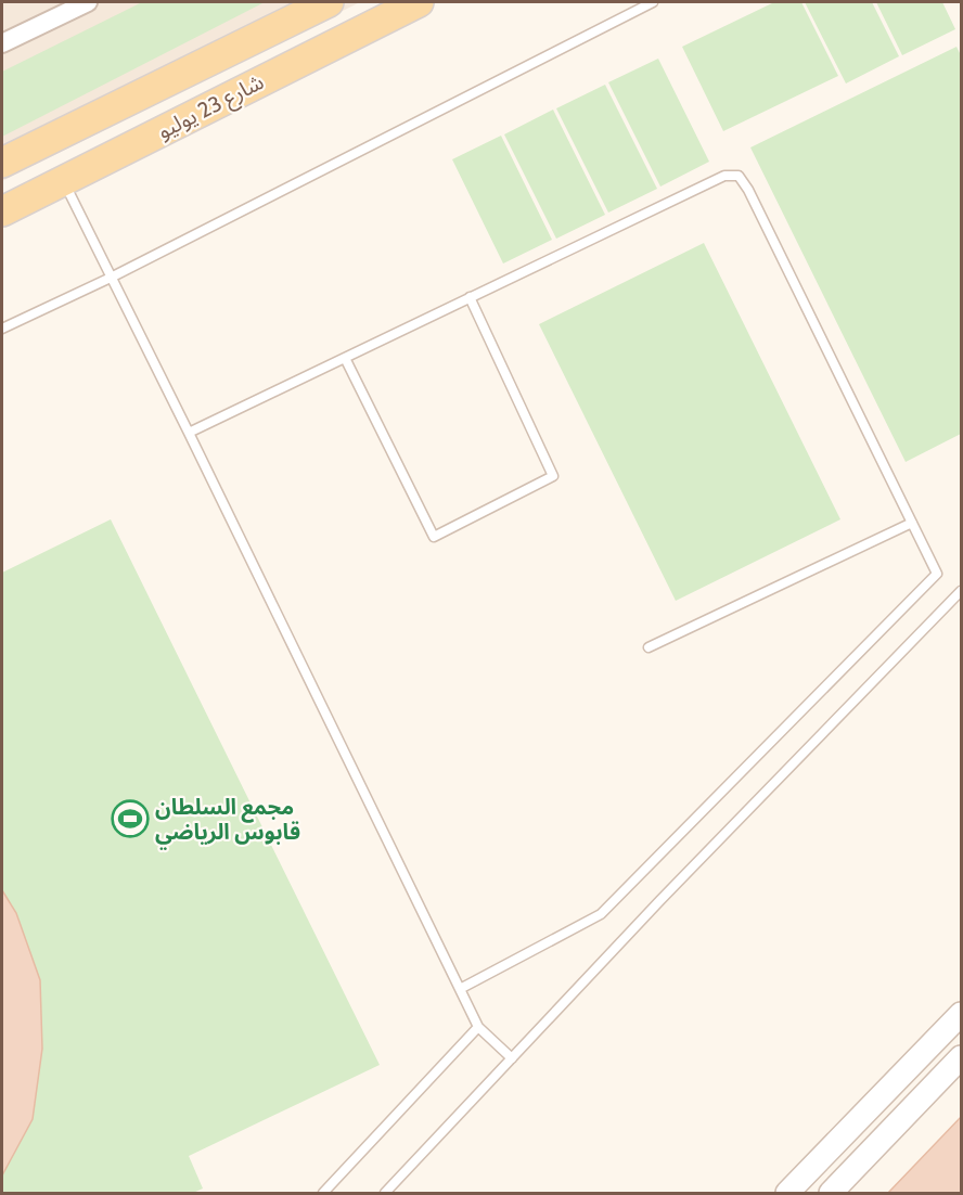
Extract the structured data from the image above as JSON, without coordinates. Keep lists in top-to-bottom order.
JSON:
{
  "streets": {
    "main road": ["شارع 23 يوليو"]
  },
  "places": {
    "sports": ["مجمع السلطان قابوس الرياضي"]
  }
}
